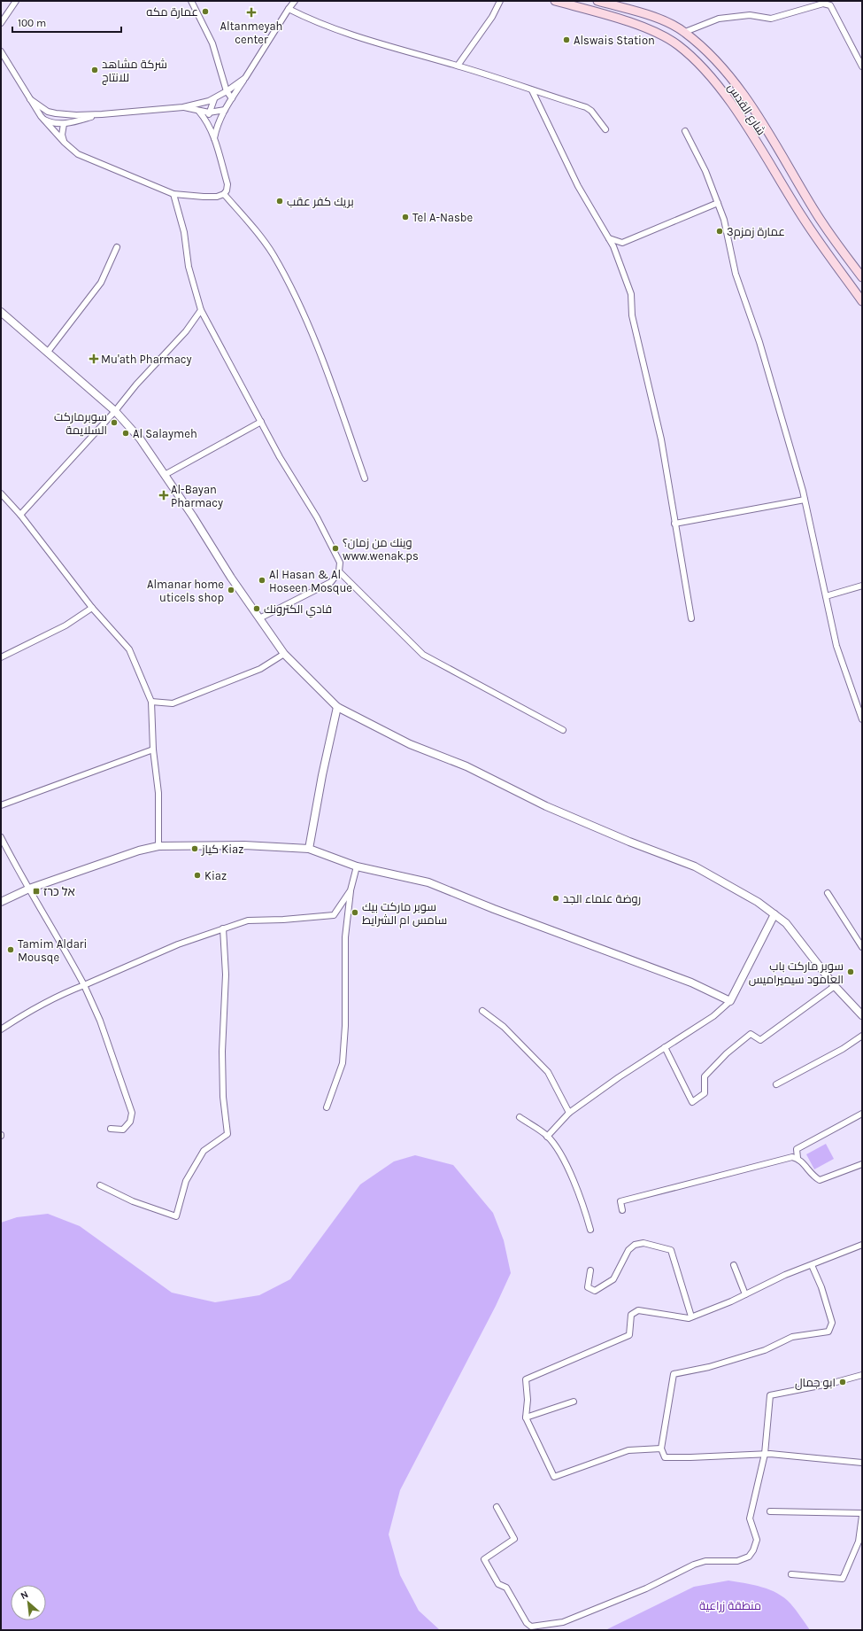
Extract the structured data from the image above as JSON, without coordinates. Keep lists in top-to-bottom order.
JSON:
{
  "streets": {
    "main road": ["شارع القدس"]
  },
  "parks": ["منطقة زراعية"],
  "places": {
    "other": [
      "عمارة مكه",
      "Alswais Station",
      "شركة مشاهد للانتاج",
      "بريك كفر عقب",
      "Tel A-Nasbe",
      "عمارة زمزم3",
      "سوبرماركت السلايمة",
      "Al Salaymeh",
      "وينك من زمان؟ www.wenak.ps",
      "Al Hasan & Al Hoseen Mosque",
      "Almanar home uticels shop",
      "فادي الكترونك",
      "كياز Kiaz",
      "Kiaz",
      "روضة علماء الجد",
      "سوبر ماركت بيك سامس ام الشرايط",
      "Tamim Aldari Mousqe",
      "سوبر ماركت باب العامود سيميراميس",
      "ابو جمال"
    ],
    "health": ["Altanmeyah center", "Mu'ath Pharmacy", "Al-Bayan Pharmacy"],
    "transit": ["אל כרז"]
  },
  "scale_bar": "100 m",
  "north": "top left"
}
